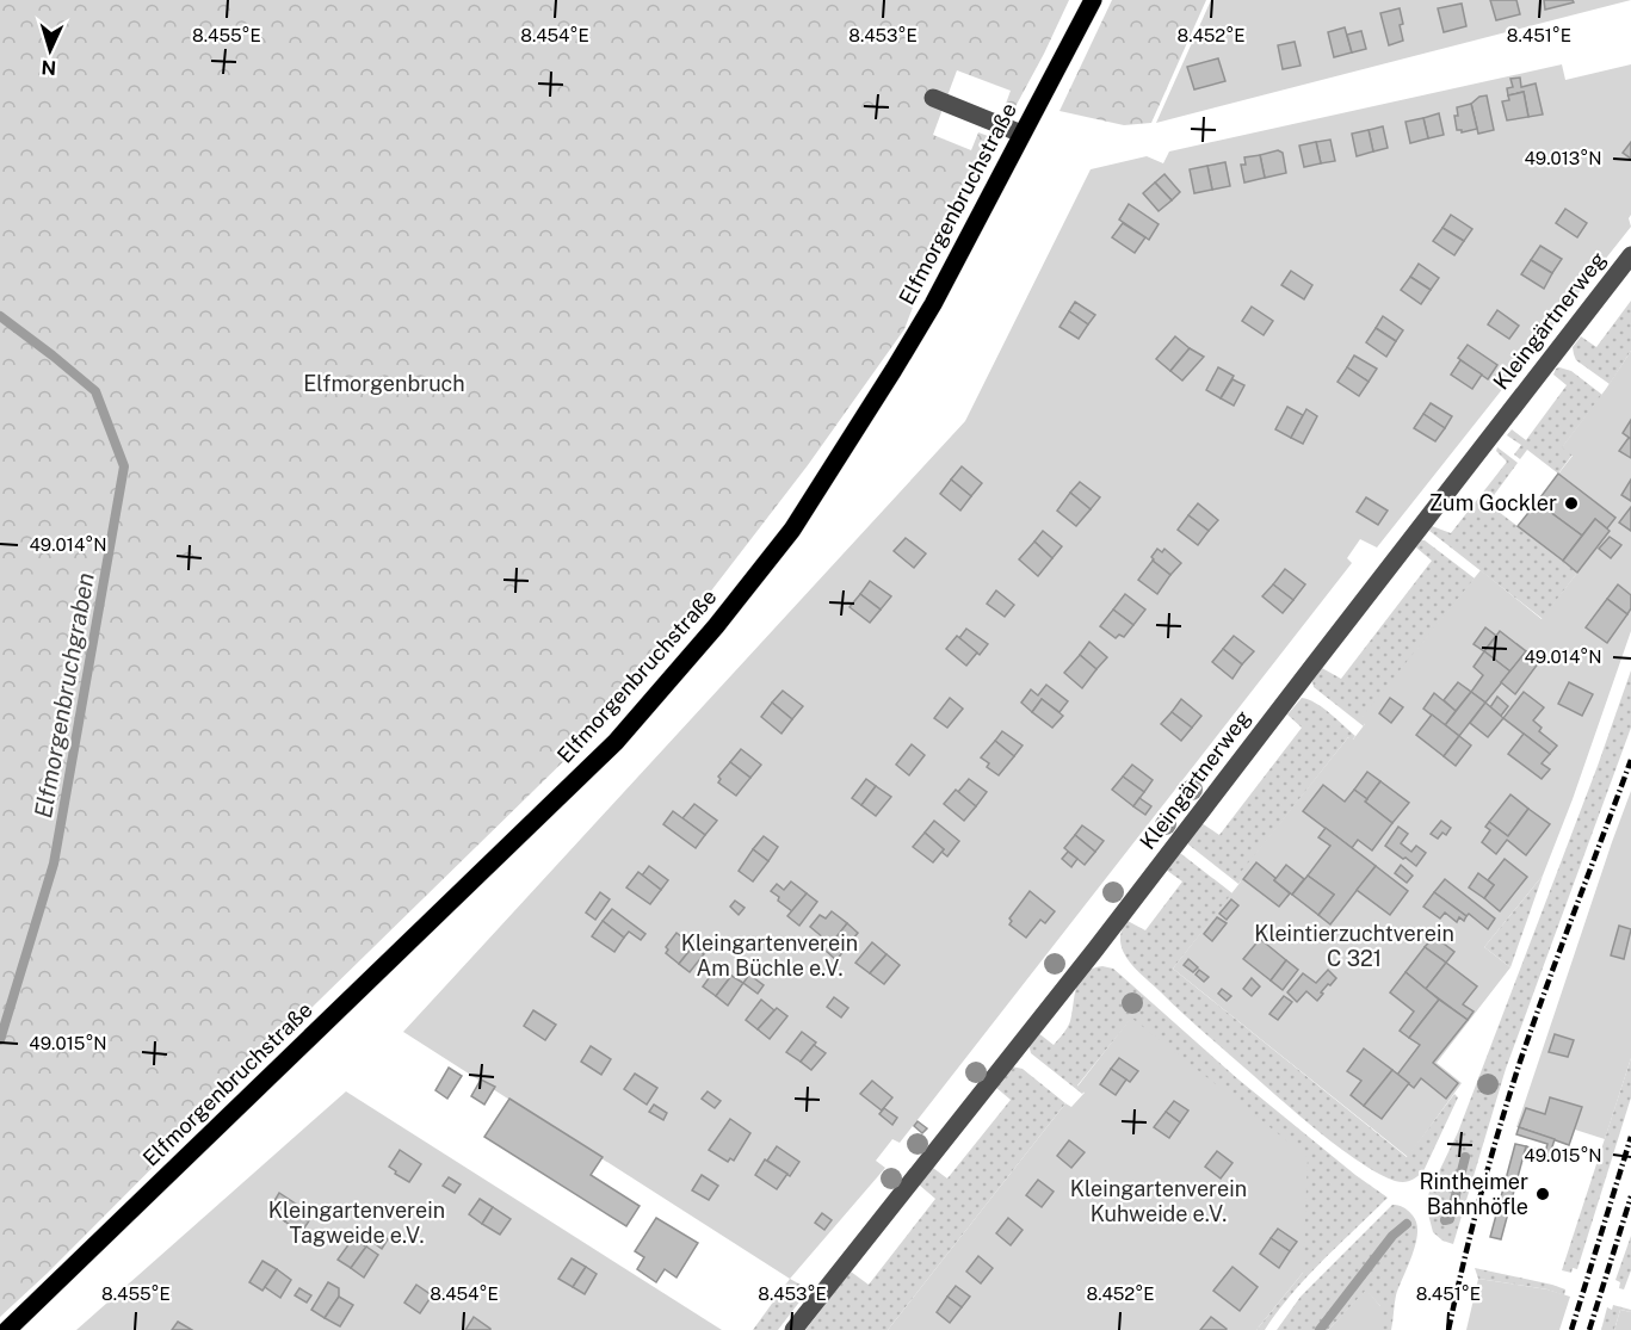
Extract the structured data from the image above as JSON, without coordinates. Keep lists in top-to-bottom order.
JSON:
{
  "streets": {
    "main road": ["Elfmorgenbruchstraße"],
    "lane": ["Kleingärtnerweg"]
  },
  "water": ["Elfmorgenbruchgraben"],
  "parks": [
    "Elfmorgenbruch",
    "Kleintierzuchtverein C 321",
    "Kleingartenverein Am Büchle e.V.",
    "Kleingartenverein Kuhweide e.V.",
    "Kleingartenverein Tagweide e.V."
  ],
  "places": ["Zum Gockler", "Rintheimer Bahnhöfle"],
  "north": "bottom",
  "coordinates": [
    "8.455°E",
    "8.454°E",
    "8.453°E",
    "8.452°E",
    "8.451°E",
    "49.013°N",
    "49.014°N",
    "49.015°N"
  ]
}
